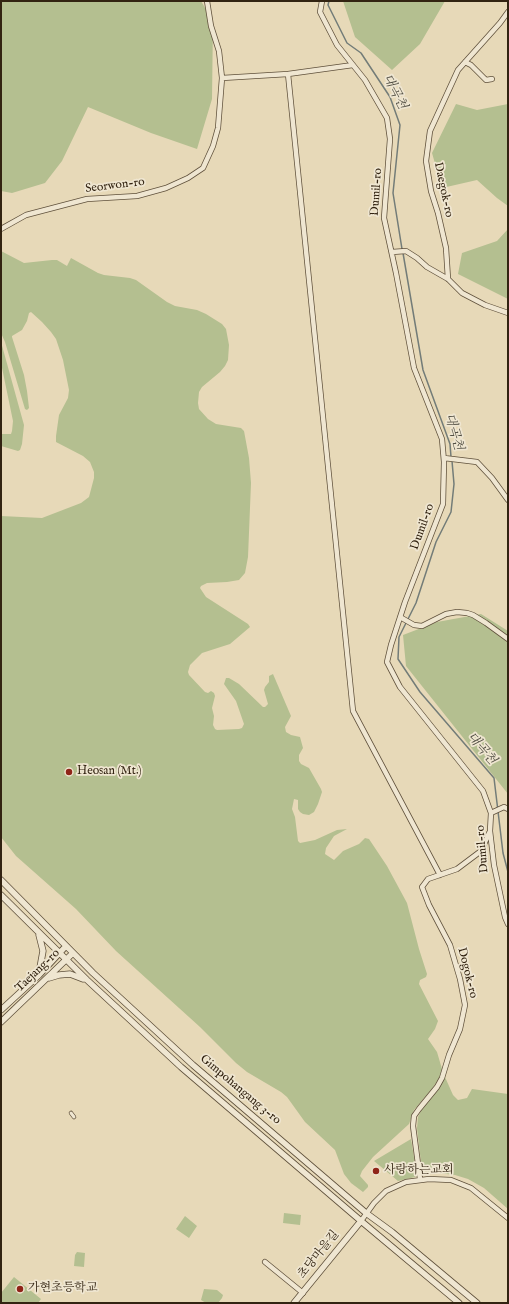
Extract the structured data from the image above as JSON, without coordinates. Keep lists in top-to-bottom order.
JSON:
{
  "streets": {
    "street": [
      "Seorwon-ro",
      "Daegok-ro",
      "Dumil-ro",
      "Taejang-ro",
      "Dogok-ro",
      "Gimpohangang 3-ro",
      "초당마을길"
    ]
  },
  "crossings": [
    ["Taejang-ro", "Gimpohangang 3-ro"],
    ["Gimpohangang 3-ro", "초당마을길"]
  ],
  "water": ["대곡천"],
  "places": ["Heosan (Mt.)", "사랑하는교회", "가현초등학교"]
}
